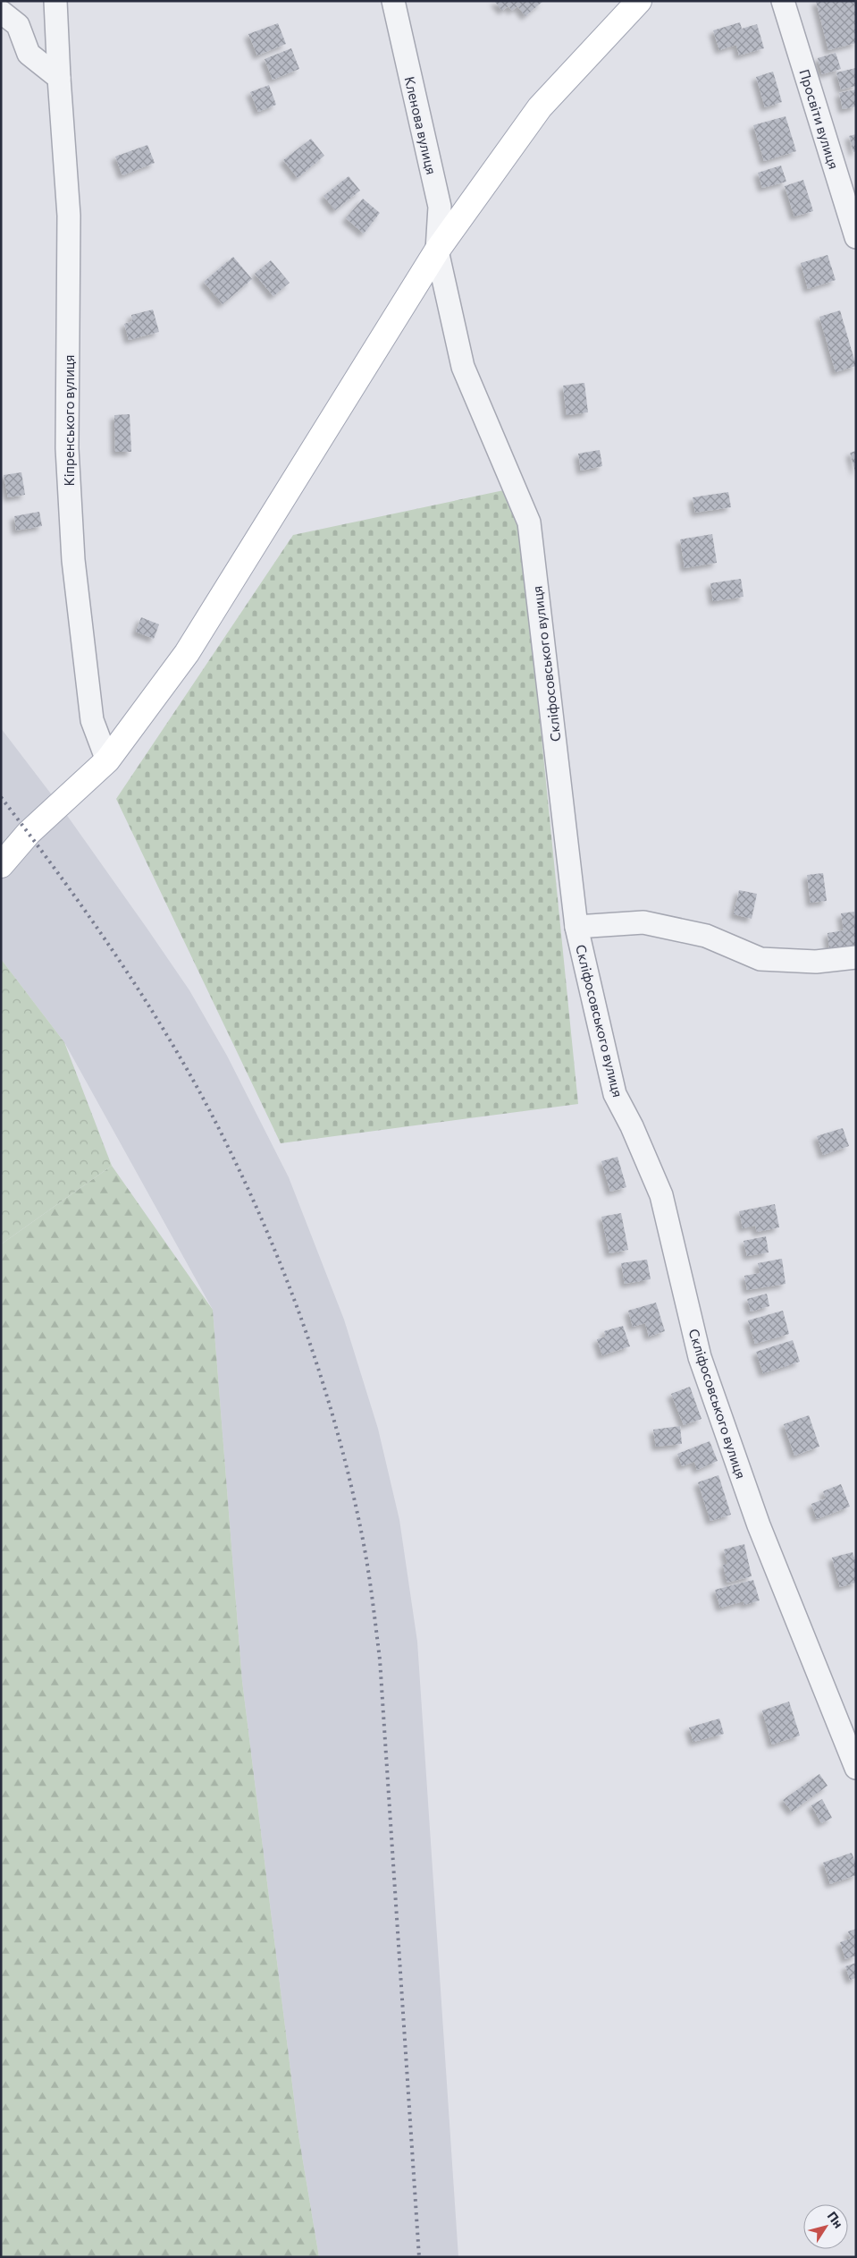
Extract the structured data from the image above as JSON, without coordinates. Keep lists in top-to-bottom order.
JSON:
{
  "streets": {
    "street": [
      "Просвіти вулиця",
      "Кленова вулиця",
      "Кіпренського вулиця",
      "Скліфосовського вулиця"
    ]
  },
  "crossings": [
    ["Кленова вулиця", "Скліфосовського вулиця"]
  ],
  "north": "top right"
}
